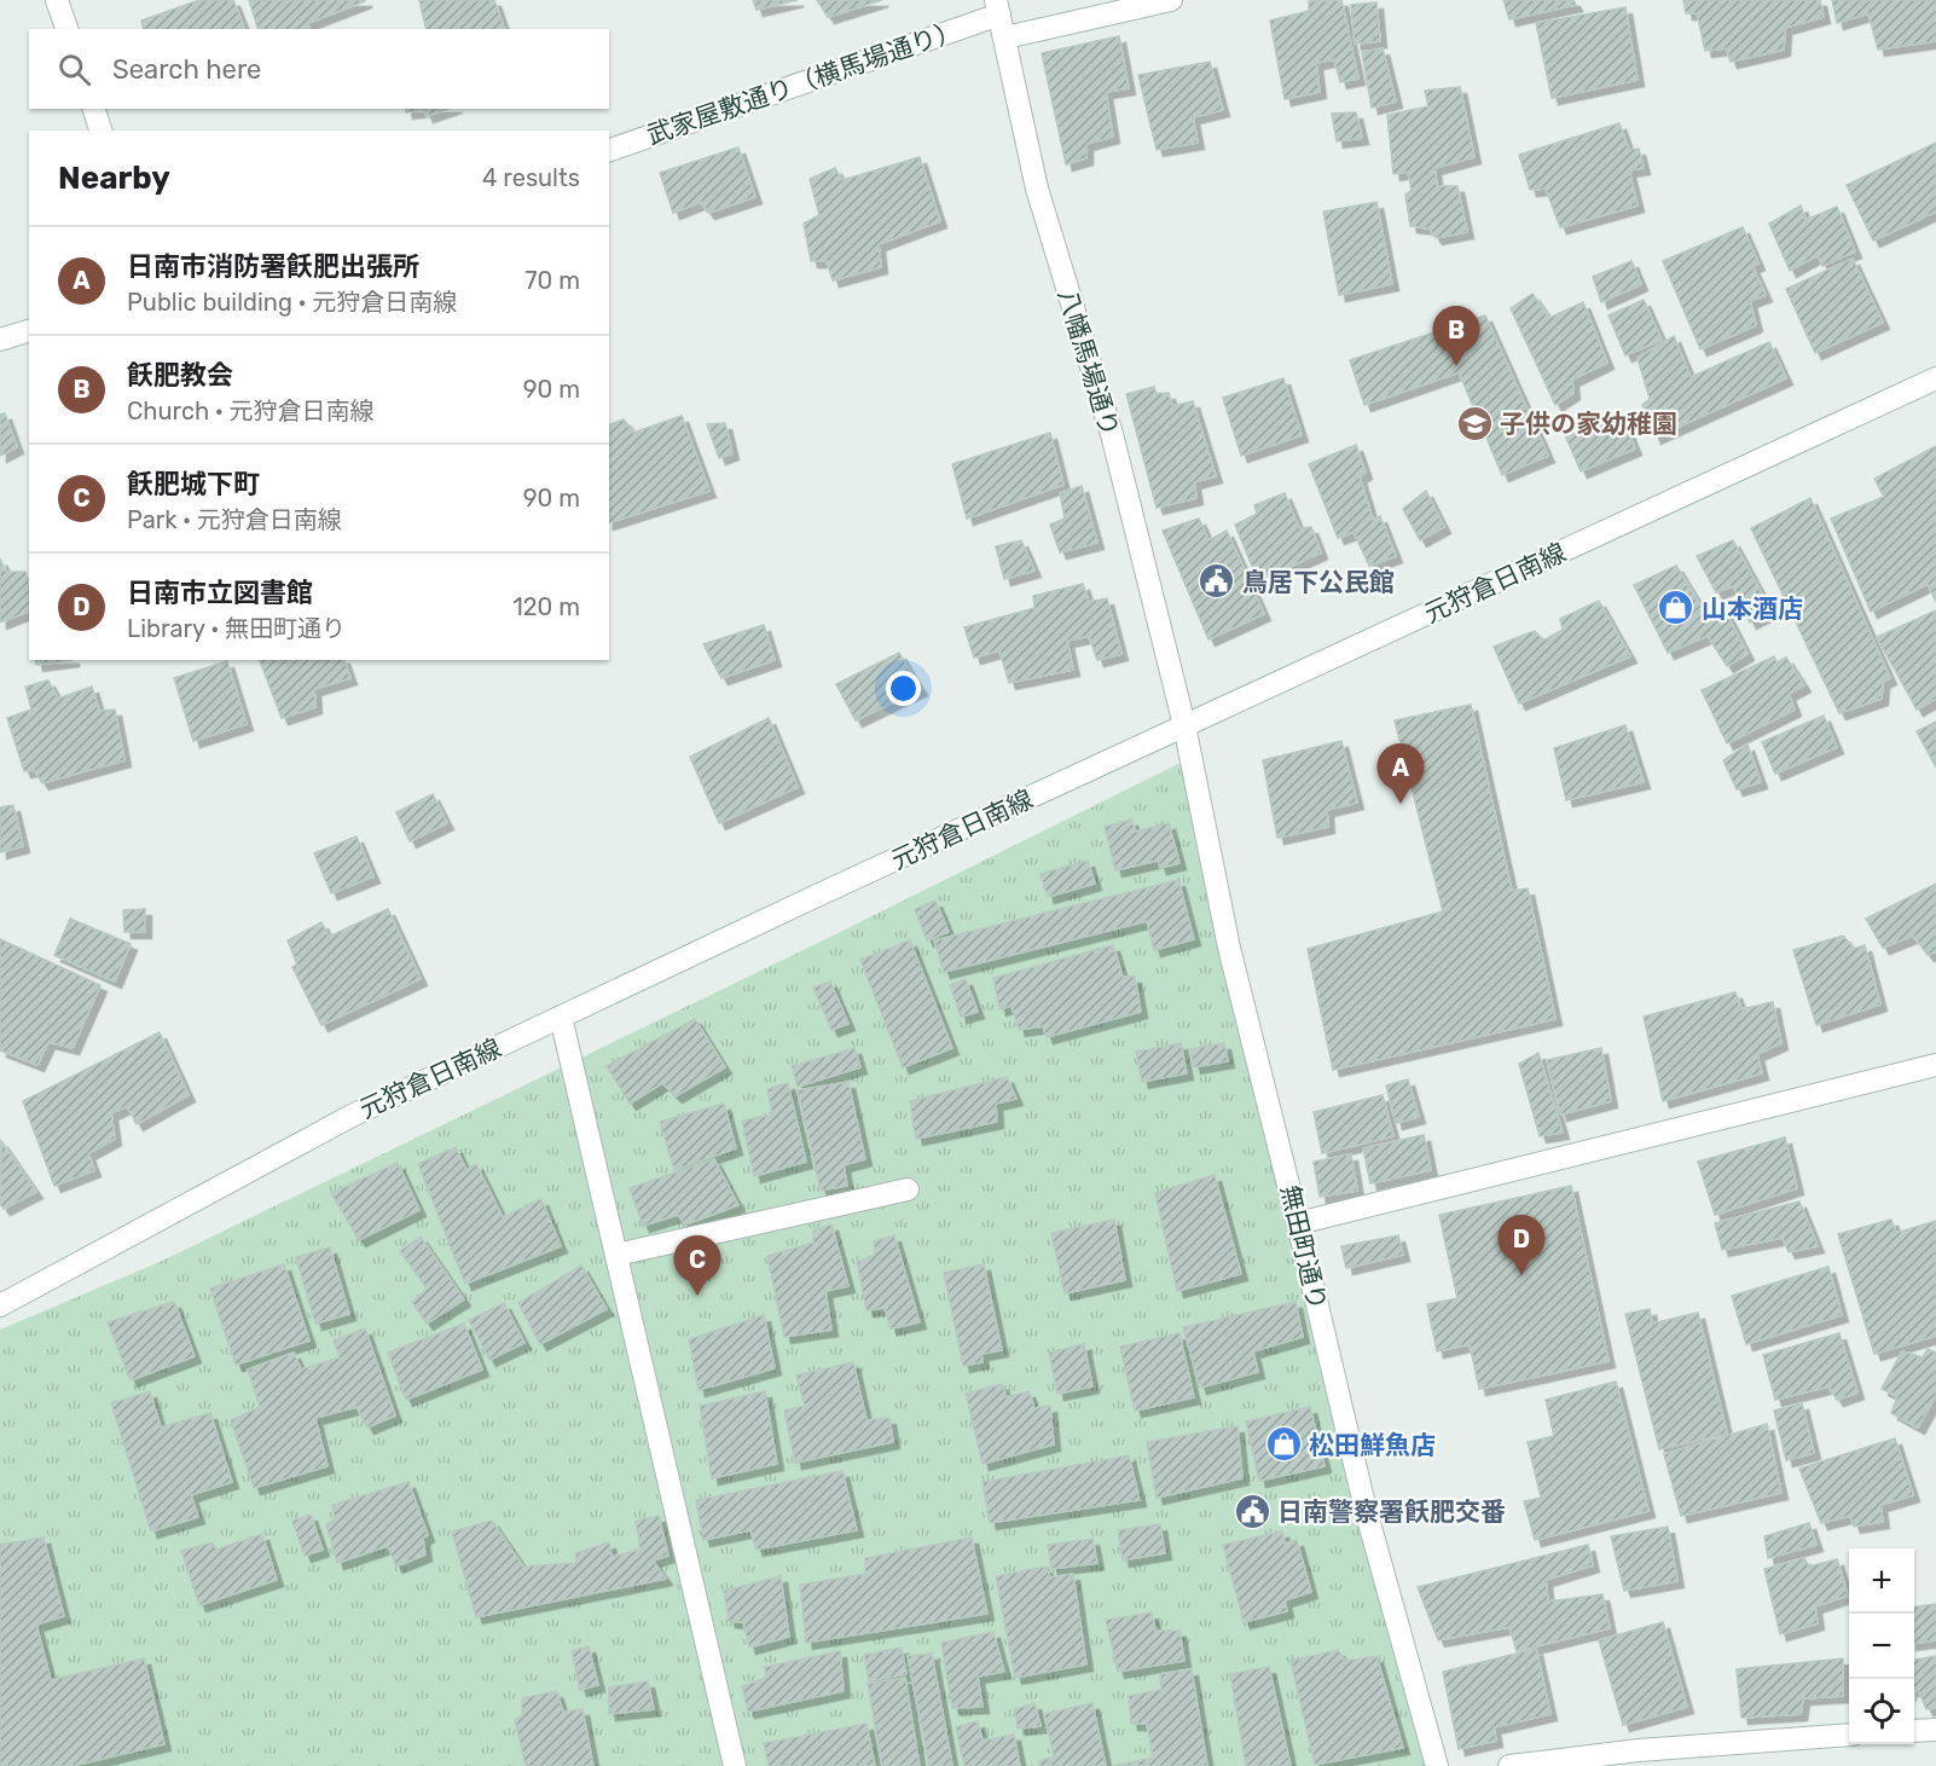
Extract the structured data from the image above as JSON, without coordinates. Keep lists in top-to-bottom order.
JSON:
{
  "streets": {
    "street": [
      "武家屋敷通り（横馬場通り）",
      "八幡馬場通り",
      "元狩倉日南線",
      "無田町通り"
    ]
  },
  "crossings": [
    ["武家屋敷通り（横馬場通り）", "八幡馬場通り"],
    ["八幡馬場通り", "元狩倉日南線"],
    ["八幡馬場通り", "無田町通り"],
    ["元狩倉日南線", "無田町通り"]
  ],
  "places": {
    "school or university": ["子供の家幼稚園"],
    "public building": ["鳥居下公民館", "日南警察署飫肥交番"],
    "shop": ["山本酒店", "松田鮮魚店"]
  },
  "page": {
    "search": "Search here",
    "heading": ["Nearby", "4 results"],
    "list": [
      {
        "mark": "A",
        "name": "日南市消防署飫肥出張所",
        "note": "Public building · 元狩倉日南線",
        "value": "70 m"
      },
      {
        "mark": "B",
        "name": "飫肥教会",
        "note": "Church · 元狩倉日南線",
        "value": "90 m"
      },
      {
        "mark": "C",
        "name": "飫肥城下町",
        "note": "Park · 元狩倉日南線",
        "value": "90 m"
      },
      {
        "mark": "D",
        "name": "日南市立図書館",
        "note": "Library · 無田町通り",
        "value": "120 m"
      }
    ],
    "pins": [
      "B",
      "A",
      "D",
      "C"
    ],
    "map_buttons": ["+", "−"]
  }
}
